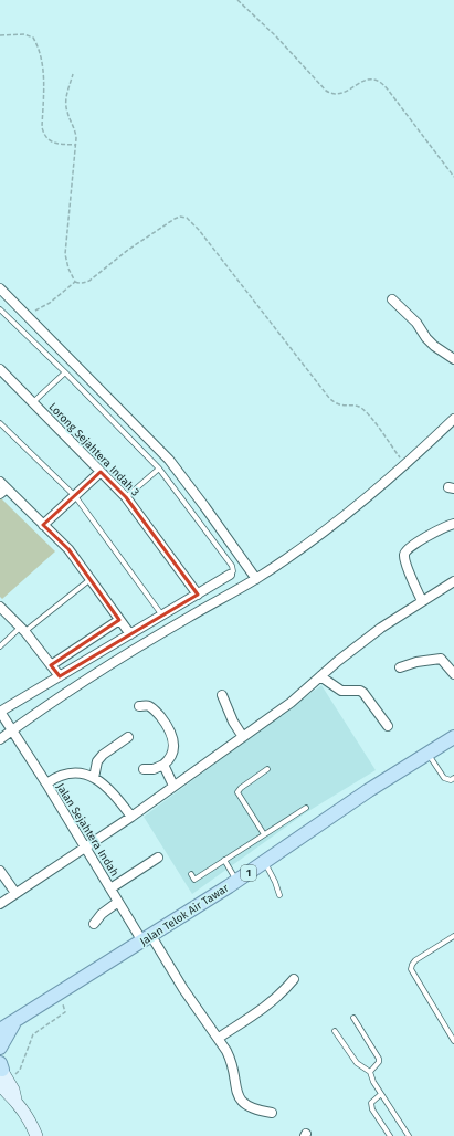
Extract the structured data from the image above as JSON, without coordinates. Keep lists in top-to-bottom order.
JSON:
{
  "streets": {
    "main road": ["1", "Jalan Telok Air Tawar"],
    "street": ["Lorong Sejahtera Indah 3", "Jalan Sejahtera Indah"]
  },
  "crossings": [
    ["Jalan Sejahtera Indah", "Jalan Telok Air Tawar"]
  ]
}
